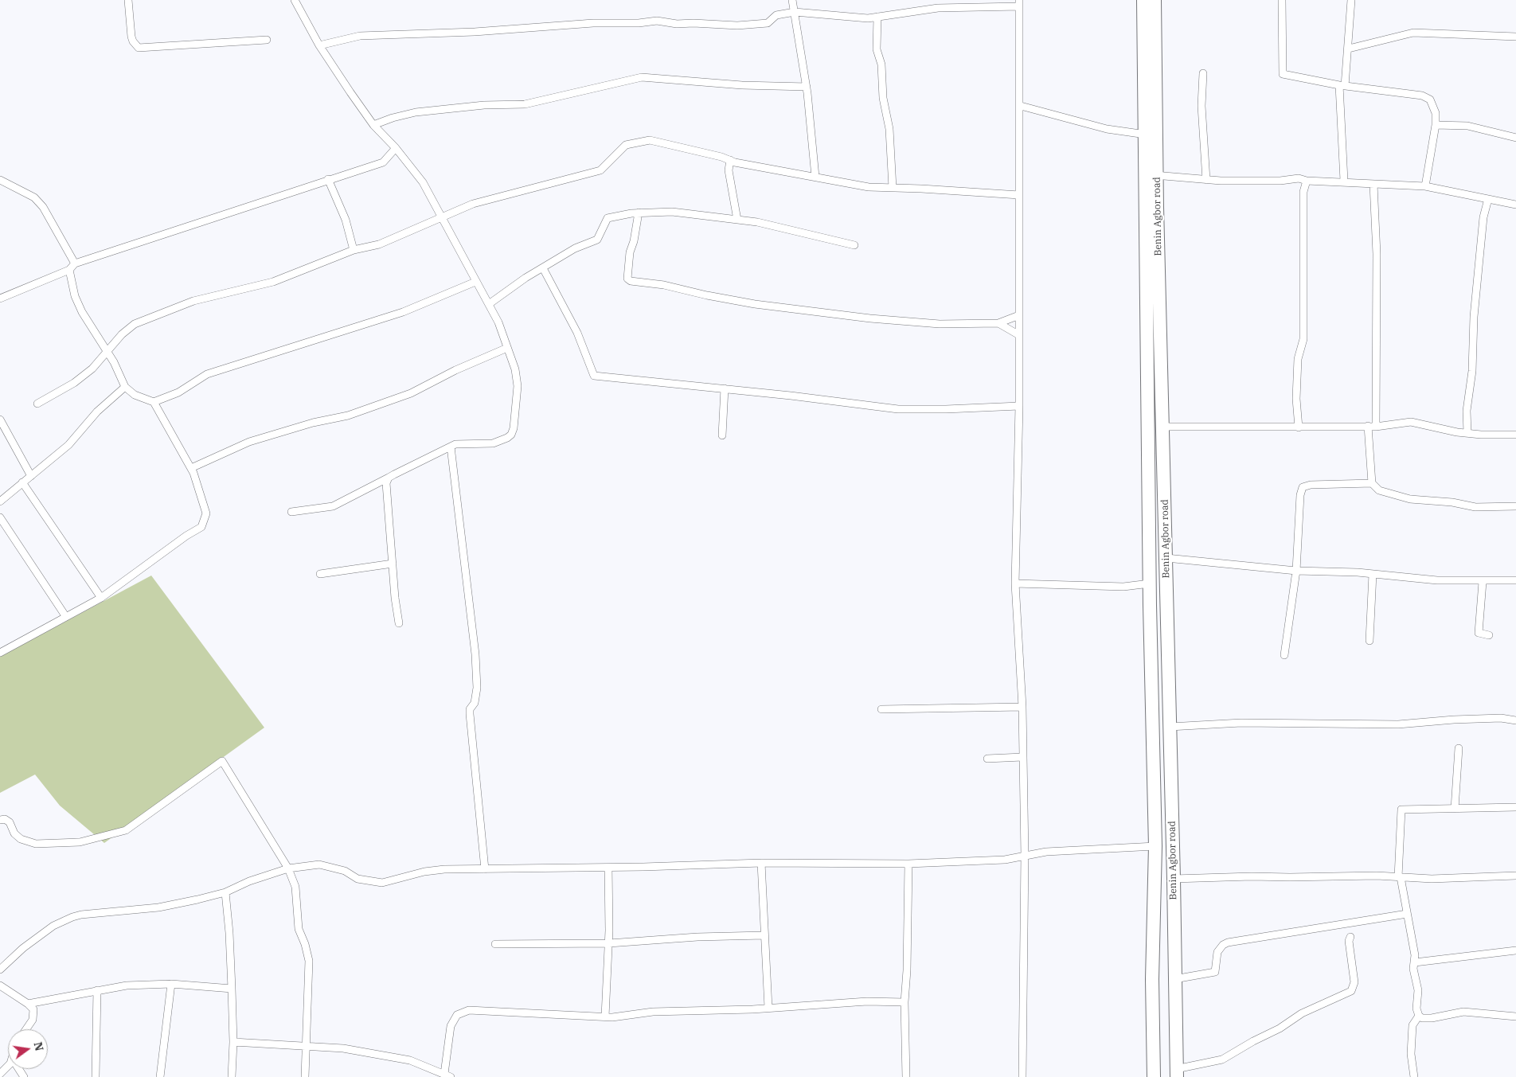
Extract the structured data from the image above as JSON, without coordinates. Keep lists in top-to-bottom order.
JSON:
{
  "streets": {
    "highway": ["Benin Agbor road"]
  },
  "north": "right"
}
